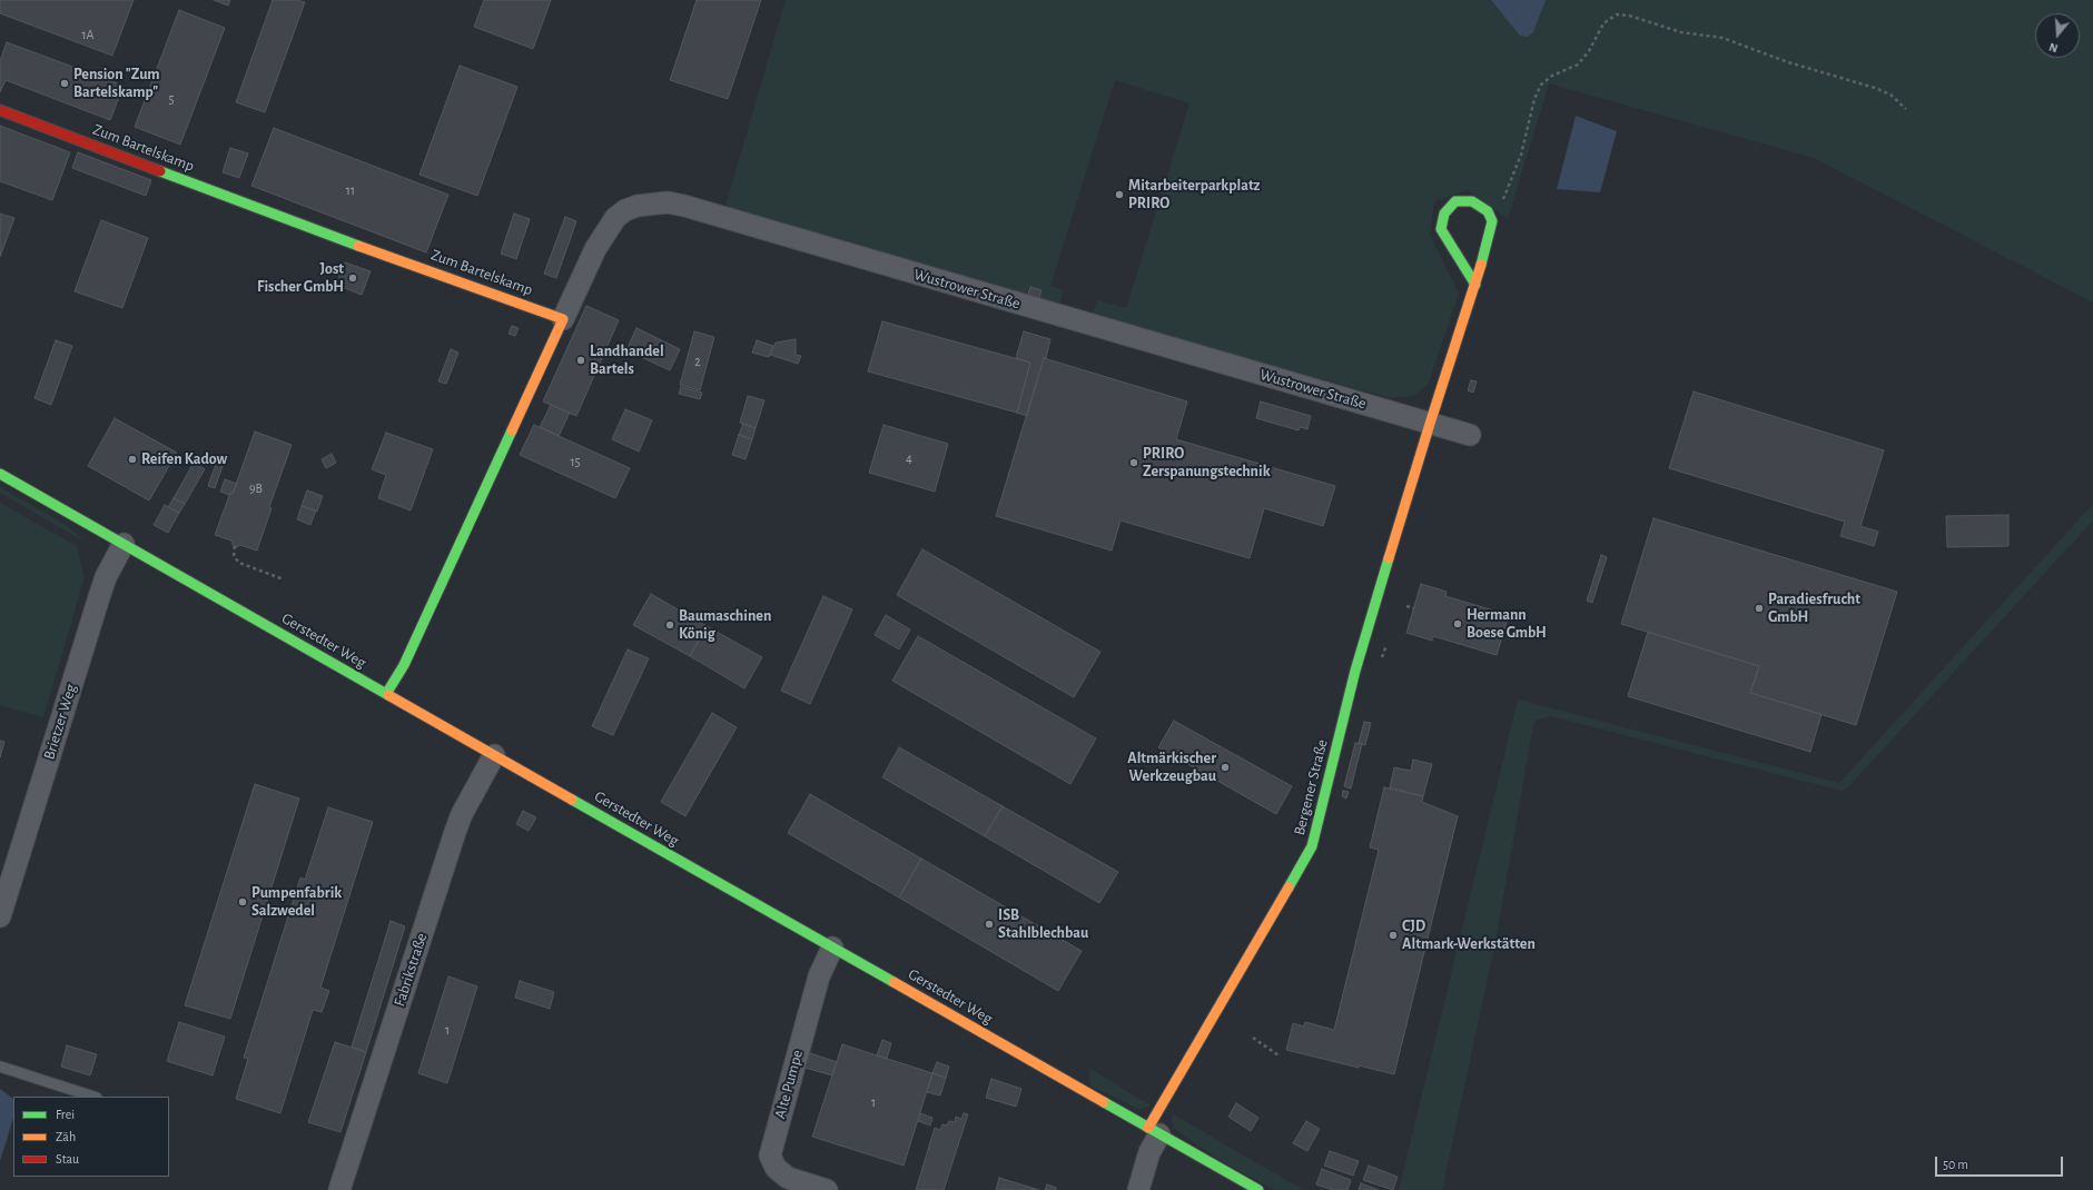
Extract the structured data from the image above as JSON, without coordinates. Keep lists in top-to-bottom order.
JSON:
{
  "streets": {
    "street": [
      "Zum Bartelskamp",
      "Wustrower Straße",
      "Gerstedter Weg",
      "Brietzer Weg",
      "Bergener Straße",
      "Fabrikstraße",
      "Alte Pumpe"
    ]
  },
  "crossings": [
    ["Zum Bartelskamp", "Wustrower Straße"],
    ["Wustrower Straße", "Bergener Straße"],
    ["Gerstedter Weg", "Brietzer Weg"],
    ["Gerstedter Weg", "Bergener Straße"],
    ["Gerstedter Weg", "Fabrikstraße"],
    ["Gerstedter Weg", "Alte Pumpe"]
  ],
  "places": [
    "Pension \"Zum Bartelskamp\"",
    "Mitarbeiterparkplatz PRIRO",
    "Jost Fischer GmbH",
    "Landhandel Bartels",
    "Reifen Kadow",
    "PRIRO Zerspanungstechnik",
    "Paradiesfrucht GmbH",
    "Hermann Boese GmbH",
    "Baumaschinen König",
    "Altmärkischer Werkzeugbau",
    "Pumpenfabrik Salzwedel",
    "ISB Stahlblechbau",
    "CJD Altmark-Werkstätten"
  ],
  "house_numbers": [
    "1A",
    "5",
    "11",
    "2",
    "4",
    "15",
    "9B",
    "1",
    "1"
  ],
  "legend": ["Frei", "Zäh", "Stau"],
  "scale_bar": "50 m",
  "north": "bottom"
}
